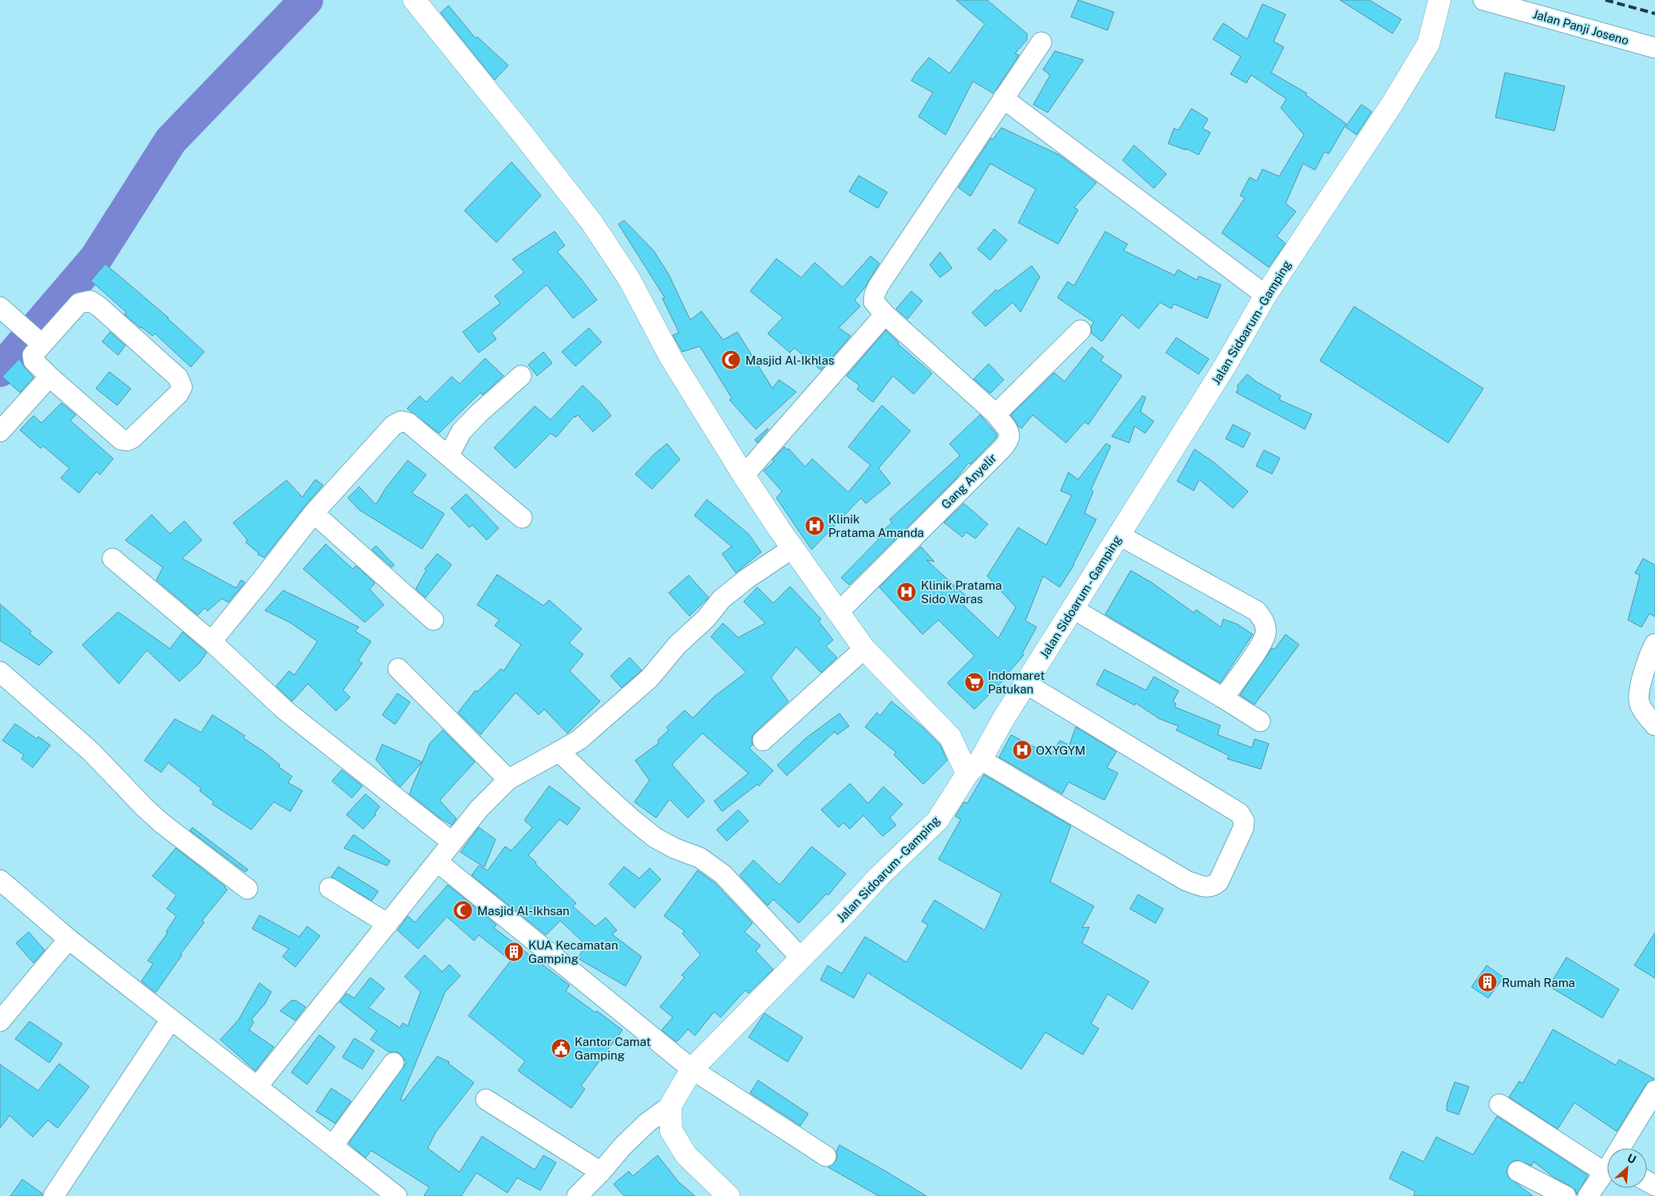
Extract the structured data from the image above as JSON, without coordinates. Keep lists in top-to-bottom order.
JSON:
{
  "streets": {
    "main road": ["Jalan Sidoarum - Gamping"],
    "street": ["Jalan Panji Joseno", "Gang Anyelir"]
  },
  "places": {
    "mosque": ["Masjid Al-Ikhlas", "Masjid Al-Ikhsan"],
    "hospital": ["Klinik Pratama Amanda", "Klinik Pratama Sido Waras", "OXYGYM"],
    "supermarket": ["Indomaret Patukan"],
    "building": ["KUA Kecamatan Gamping", "Rumah Rama"],
    "public building": ["Kantor Camat Gamping"]
  },
  "north": "top right"
}
